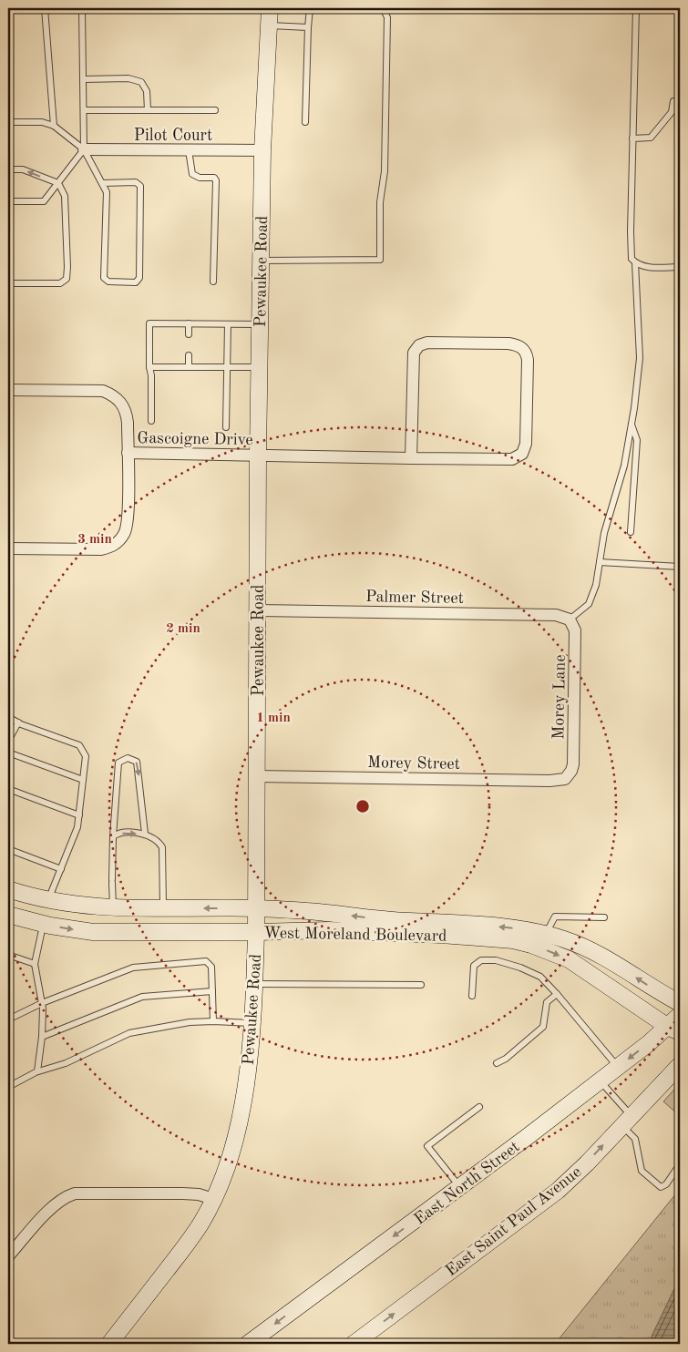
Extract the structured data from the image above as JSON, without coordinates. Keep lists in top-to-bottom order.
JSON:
{
  "streets": {
    "main road": [
      "Pewaukee Road",
      "West Moreland Boulevard",
      "East North Street",
      "East Saint Paul Avenue"
    ],
    "street": [
      "Pilot Court",
      "Gascoigne Drive",
      "Palmer Street",
      "Morey Lane",
      "Morey Street"
    ]
  },
  "crossings": [
    ["Pilot Court", "Pewaukee Road"],
    ["Pewaukee Road", "Gascoigne Drive"],
    ["Pewaukee Road", "Palmer Street"],
    ["Pewaukee Road", "Morey Street"],
    ["Pewaukee Road", "West Moreland Boulevard"],
    ["Palmer Street", "Morey Lane"],
    ["Morey Lane", "Morey Street"],
    ["West Moreland Boulevard", "East North Street"]
  ],
  "one_way": ["East North Street", "East Saint Paul Avenue"],
  "rings": ["3 min", "2 min", "1 min"]
}
